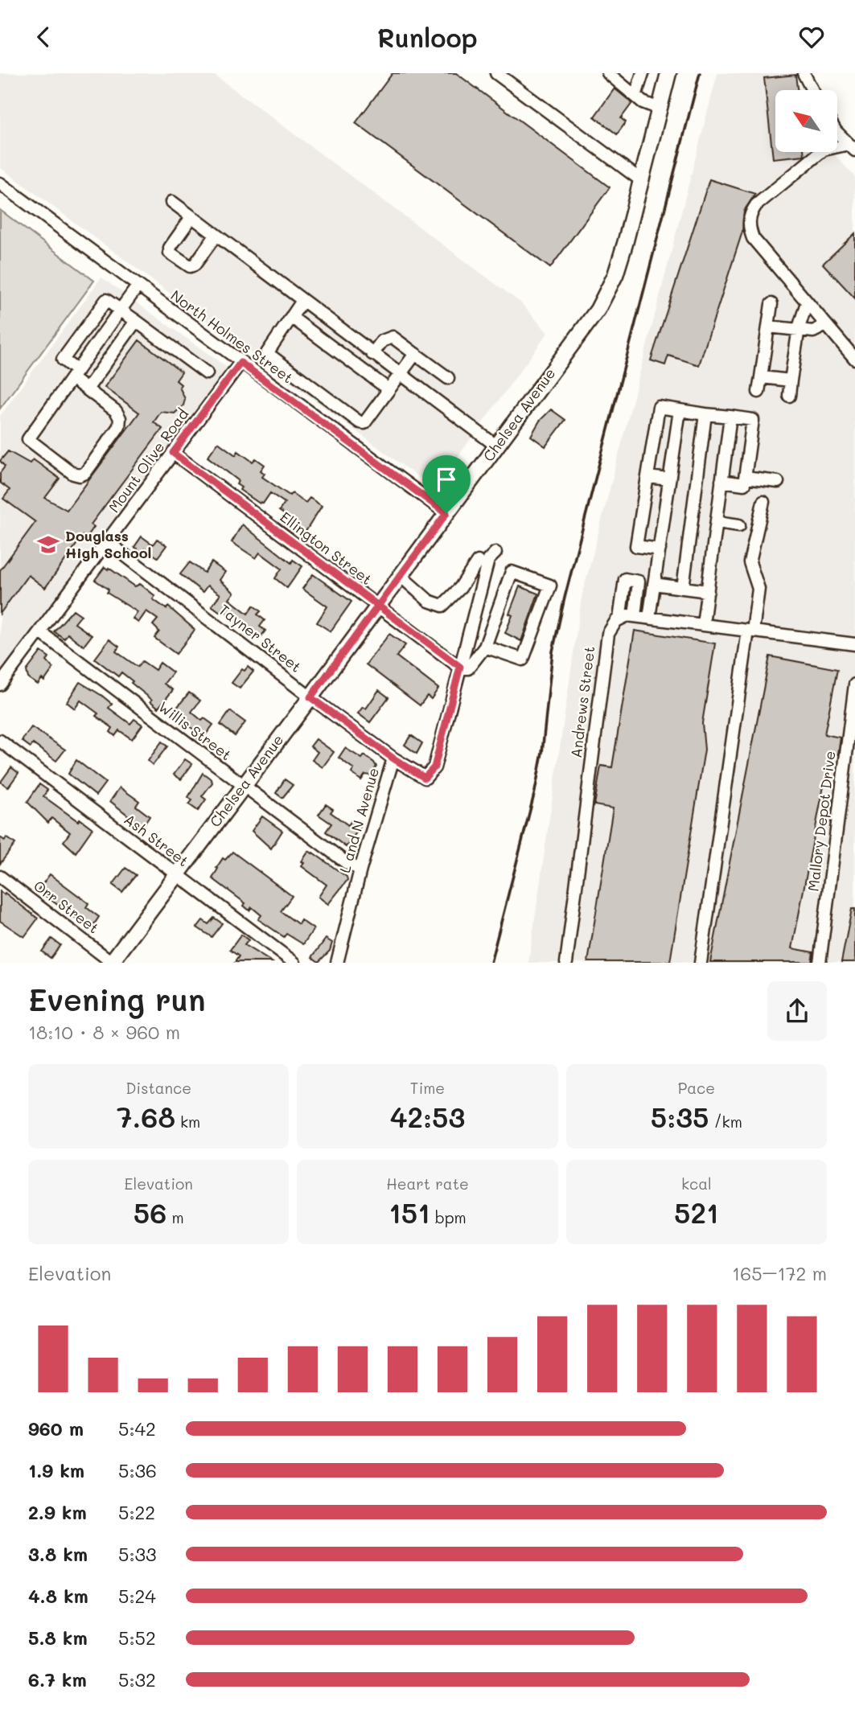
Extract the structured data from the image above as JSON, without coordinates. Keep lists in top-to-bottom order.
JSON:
{
  "streets": {
    "main road": ["Chelsea Avenue"],
    "street": [
      "North Holmes Street",
      "Mount Olive Road",
      "Ellington Street",
      "Tayner Street",
      "Andrews Street",
      "Willis Street",
      "L and N Avenue",
      "Mallory Depot Drive",
      "Ash Street",
      "Orr Street"
    ]
  },
  "crossings": [
    ["North Holmes Street", "Chelsea Avenue"],
    ["North Holmes Street", "Mount Olive Road"],
    ["Chelsea Avenue", "Ellington Street"],
    ["Chelsea Avenue", "Tayner Street"],
    ["Chelsea Avenue", "Willis Street"],
    ["Chelsea Avenue", "Ash Street"],
    ["Chelsea Avenue", "Orr Street"],
    ["Mount Olive Road", "Ellington Street"],
    ["Mount Olive Road", "Tayner Street"],
    ["Mount Olive Road", "Willis Street"],
    ["Ellington Street", "L and N Avenue"],
    ["Tayner Street", "L and N Avenue"],
    ["Willis Street", "L and N Avenue"]
  ],
  "places": {
    "school or university": ["Douglass High School"]
  },
  "north": "top left",
  "page": {
    "header": "Runloop",
    "heading": ["Evening run", "18:10 · 8 × 960 m"],
    "stats": [
      ["Distance", "7.68 km"],
      ["Time", "42:53"],
      ["Pace", "5:35 /km"],
      ["Elevation", "56 m"],
      ["Heart rate", "151 bpm"],
      ["kcal", "521"]
    ],
    "chart": ["Elevation", "165–172 m"],
    "list": [
      {
        "name": "960 m",
        "note": "5:42"
      },
      {
        "name": "1.9 km",
        "note": "5:36"
      },
      {
        "name": "2.9 km",
        "note": "5:22"
      },
      {
        "name": "3.8 km",
        "note": "5:33"
      },
      {
        "name": "4.8 km",
        "note": "5:24"
      },
      {
        "name": "5.8 km",
        "note": "5:52"
      },
      {
        "name": "6.7 km",
        "note": "5:32"
      }
    ]
  }
}
